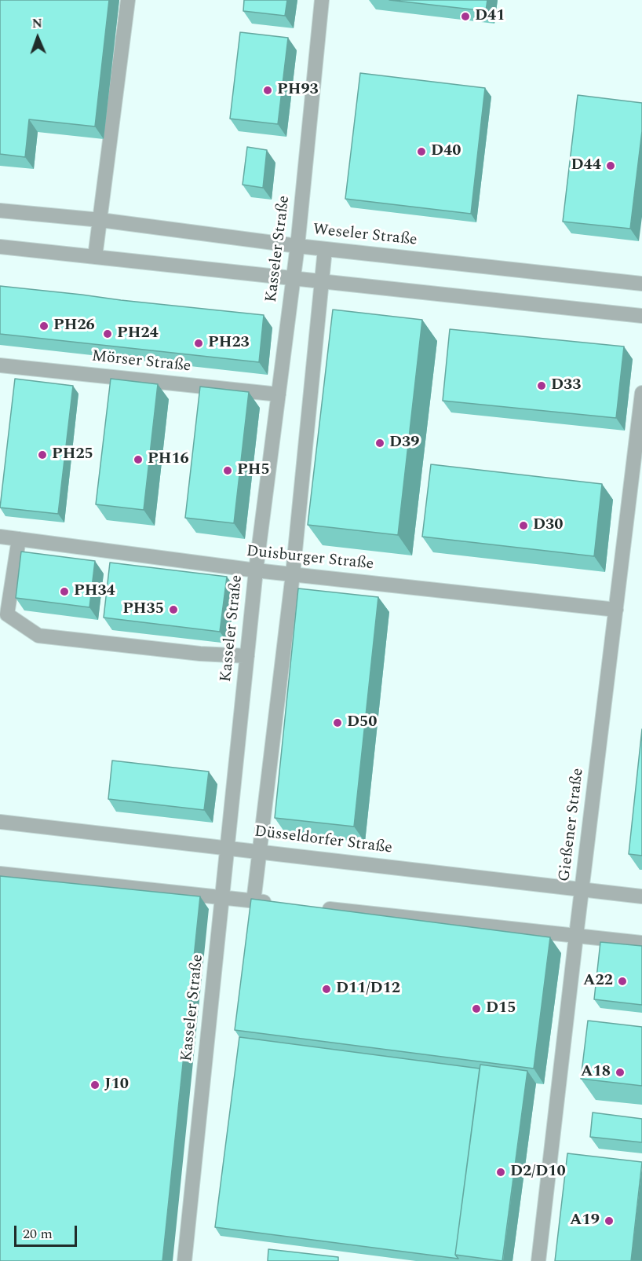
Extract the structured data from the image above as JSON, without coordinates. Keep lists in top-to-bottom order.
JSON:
{
  "streets": {
    "lane": [
      "Weseler Straße",
      "Kasseler Straße",
      "Mörser Straße",
      "Duisburger Straße",
      "Gießener Straße",
      "Düsseldorfer Straße"
    ]
  },
  "crossings": [
    ["Weseler Straße", "Kasseler Straße"],
    ["Kasseler Straße", "Mörser Straße"],
    ["Kasseler Straße", "Duisburger Straße"],
    ["Kasseler Straße", "Düsseldorfer Straße"],
    ["Duisburger Straße", "Gießener Straße"],
    ["Gießener Straße", "Düsseldorfer Straße"]
  ],
  "places": [
    "D41",
    "PH93",
    "D40",
    "D44",
    "PH26",
    "PH24",
    "PH23",
    "D33",
    "D39",
    "PH25",
    "PH16",
    "PH5",
    "D30",
    "PH34",
    "PH35",
    "D50",
    "A22",
    "D11/D12",
    "D15",
    "A18",
    "J10",
    "D2/D10",
    "A19"
  ],
  "scale_bar": "20 m",
  "north": "top"
}
